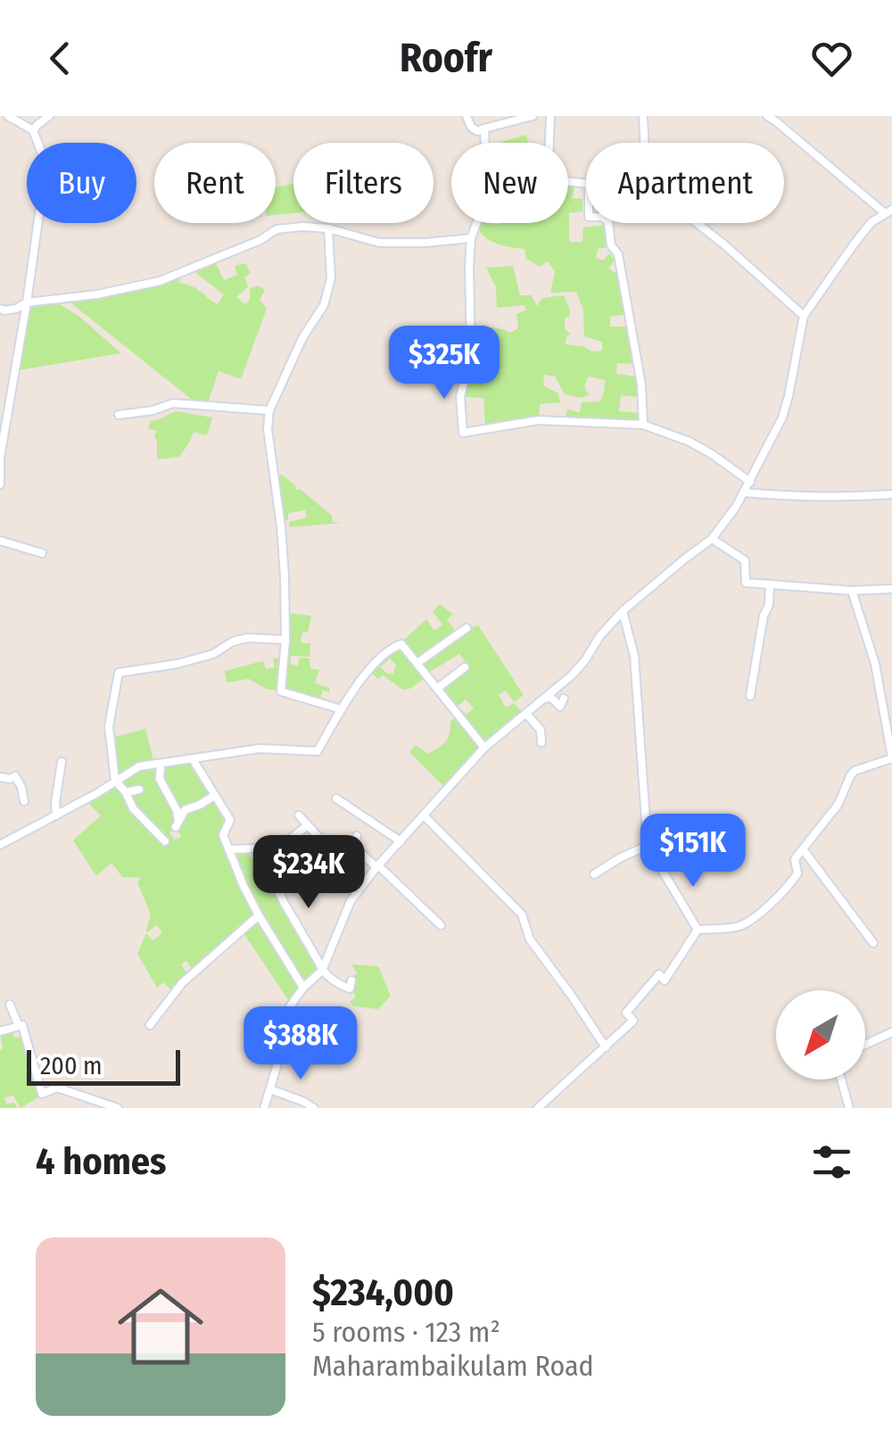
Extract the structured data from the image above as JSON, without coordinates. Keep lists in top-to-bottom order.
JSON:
{
  "scale_bar": "200 m",
  "north": "bottom left",
  "page": {
    "header": "Roofr",
    "chip": [
      "Buy",
      "Rent",
      "Filters",
      "New",
      "Apartment"
    ],
    "price": [
      "$325K",
      "$151K",
      "$234K",
      "$388K"
    ],
    "scale": "200 m",
    "heading": "4 homes",
    "list": [
      {
        "name": "$234,000",
        "note": "5 rooms · 123 m² · Maharambaikulam Road"
      }
    ]
  }
}
